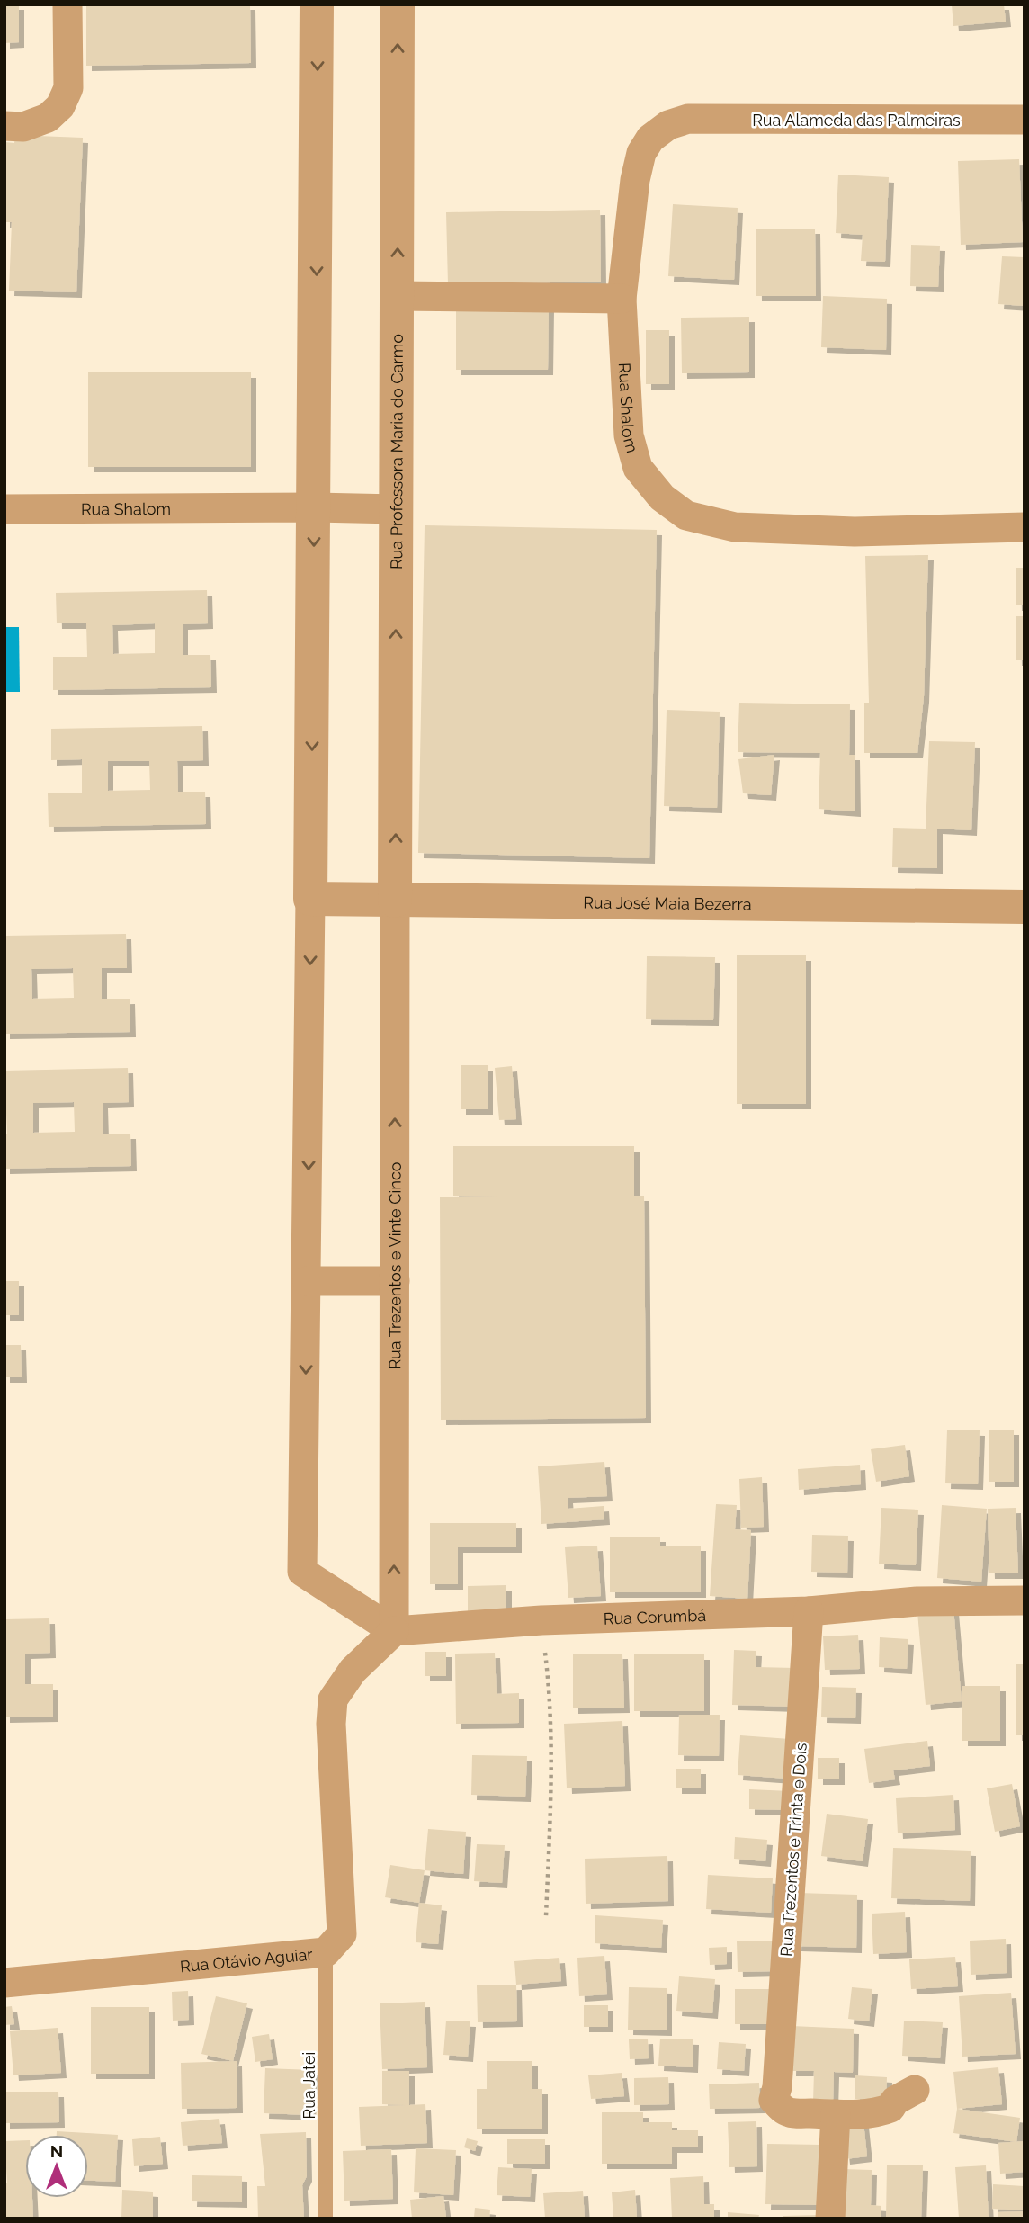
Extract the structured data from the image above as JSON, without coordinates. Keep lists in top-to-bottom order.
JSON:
{
  "streets": {
    "street": [
      "Rua Alameda das Palmeiras",
      "Rua Shalom",
      "Rua Professora Maria do Carmo",
      "Rua José Maia Bezerra",
      "Rua Trezentos e Vinte Cinco",
      "Rua Corumbá",
      "Rua Trezentos e Trinta e Dois",
      "Rua Otávio Aguiar"
    ],
    "lane": ["Rua Jatei"]
  },
  "crossings": [
    ["Rua Alameda das Palmeiras", "Rua Shalom"],
    ["Rua Shalom", "Rua Professora Maria do Carmo"],
    ["Rua Professora Maria do Carmo", "Rua José Maia Bezerra"],
    ["Rua Professora Maria do Carmo", "Rua Trezentos e Vinte Cinco"],
    ["Rua José Maia Bezerra", "Rua Trezentos e Vinte Cinco"],
    ["Rua Trezentos e Vinte Cinco", "Rua Corumbá"],
    ["Rua Trezentos e Vinte Cinco", "Rua Otávio Aguiar"],
    ["Rua Corumbá", "Rua Trezentos e Trinta e Dois"],
    ["Rua Corumbá", "Rua Otávio Aguiar"],
    ["Rua Otávio Aguiar", "Rua Jatei"]
  ],
  "north": "top"
}
